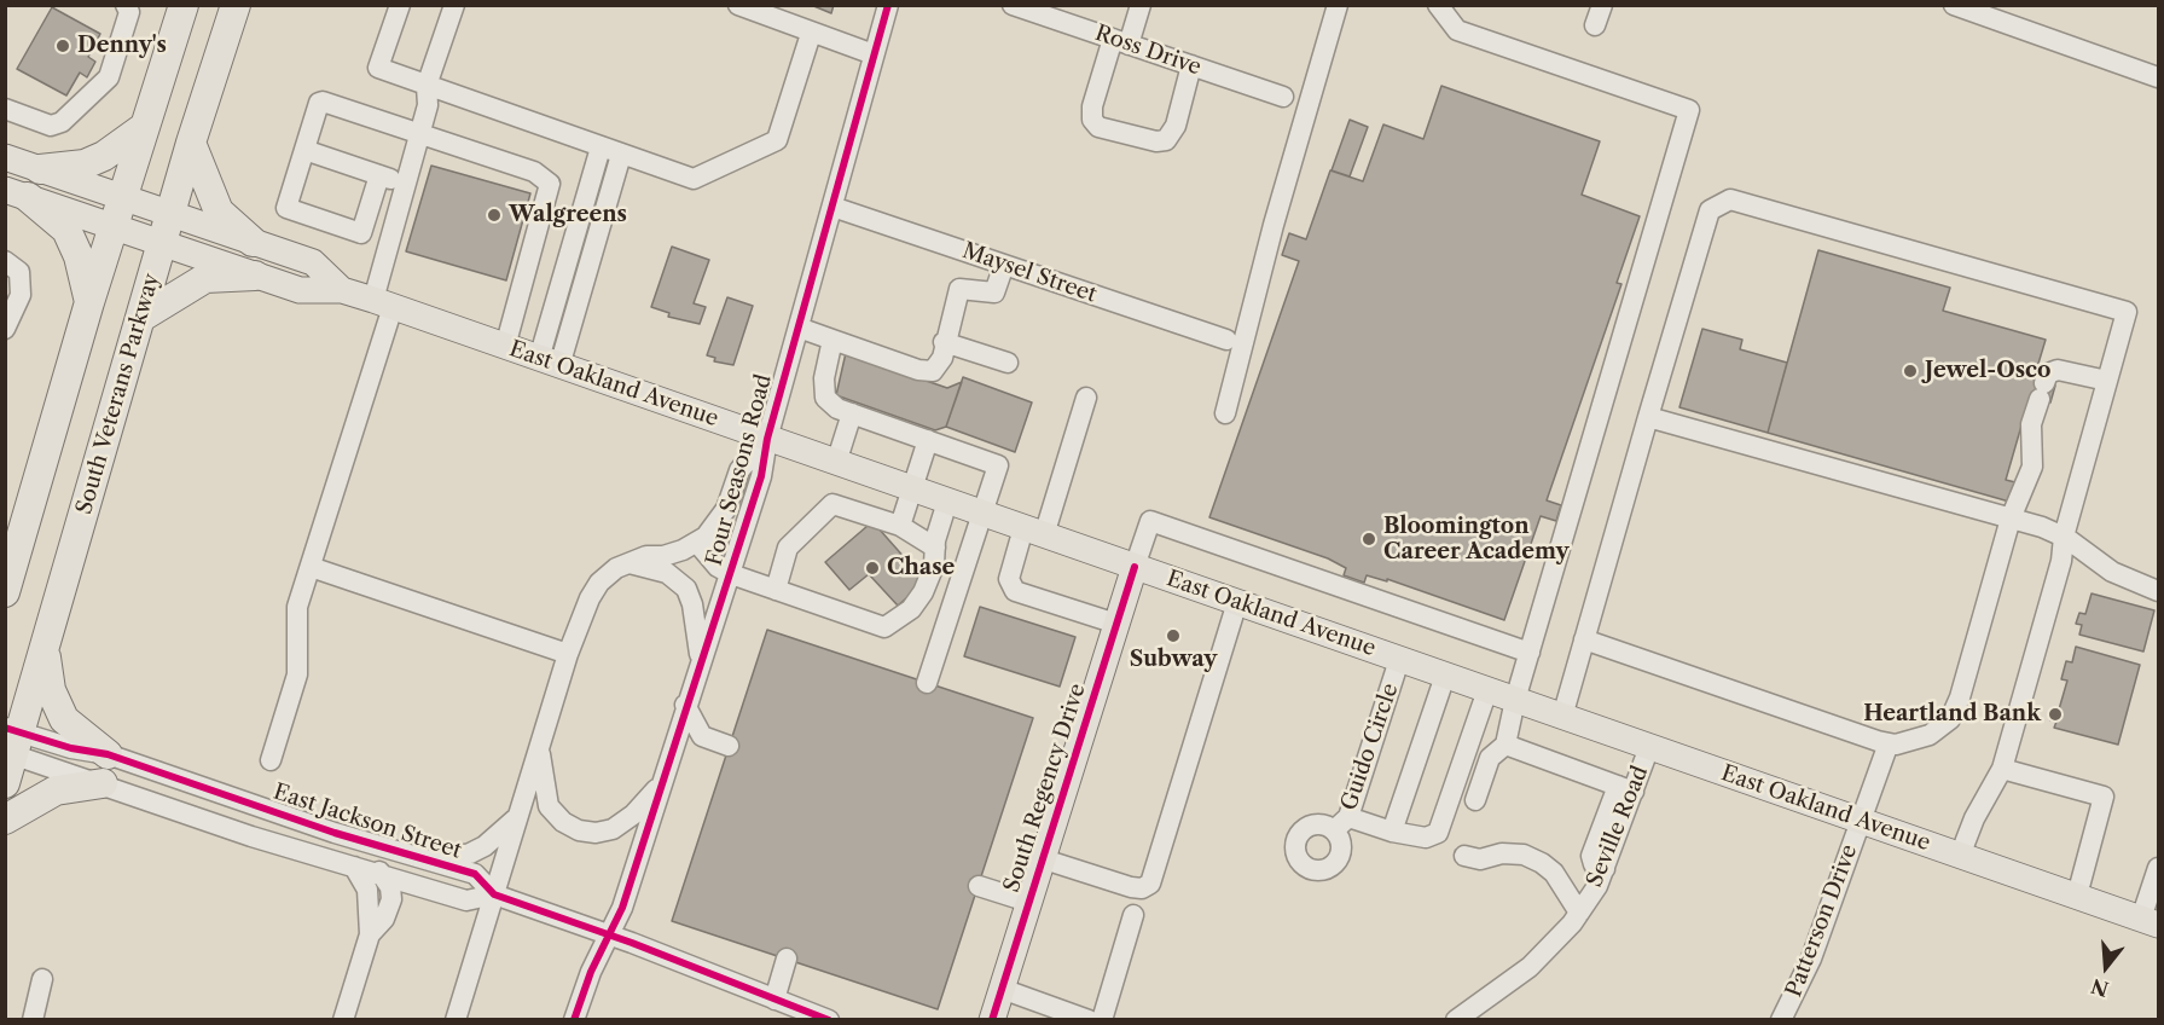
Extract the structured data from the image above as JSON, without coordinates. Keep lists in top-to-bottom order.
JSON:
{
  "streets": {
    "highway": ["South Veterans Parkway"],
    "main road": ["East Oakland Avenue", "South Regency Drive"],
    "street": [
      "Ross Drive",
      "Maysel Street",
      "Four Seasons Road",
      "Guido Circle",
      "East Jackson Street",
      "Seville Road",
      "Patterson Drive"
    ]
  },
  "crossings": [
    ["Maysel Street", "Four Seasons Road"],
    ["East Oakland Avenue", "South Veterans Parkway"],
    ["East Oakland Avenue", "Four Seasons Road"],
    ["East Oakland Avenue", "Guido Circle"],
    ["East Oakland Avenue", "South Regency Drive"],
    ["East Oakland Avenue", "Seville Road"],
    ["East Oakland Avenue", "Patterson Drive"],
    ["South Veterans Parkway", "East Jackson Street"],
    ["Four Seasons Road", "East Jackson Street"]
  ],
  "places": [
    "Denny's",
    "Walgreens",
    "Jewel-Osco",
    "Bloomington Career Academy",
    "Chase",
    "Subway",
    "Heartland Bank"
  ],
  "north": "bottom"
}
